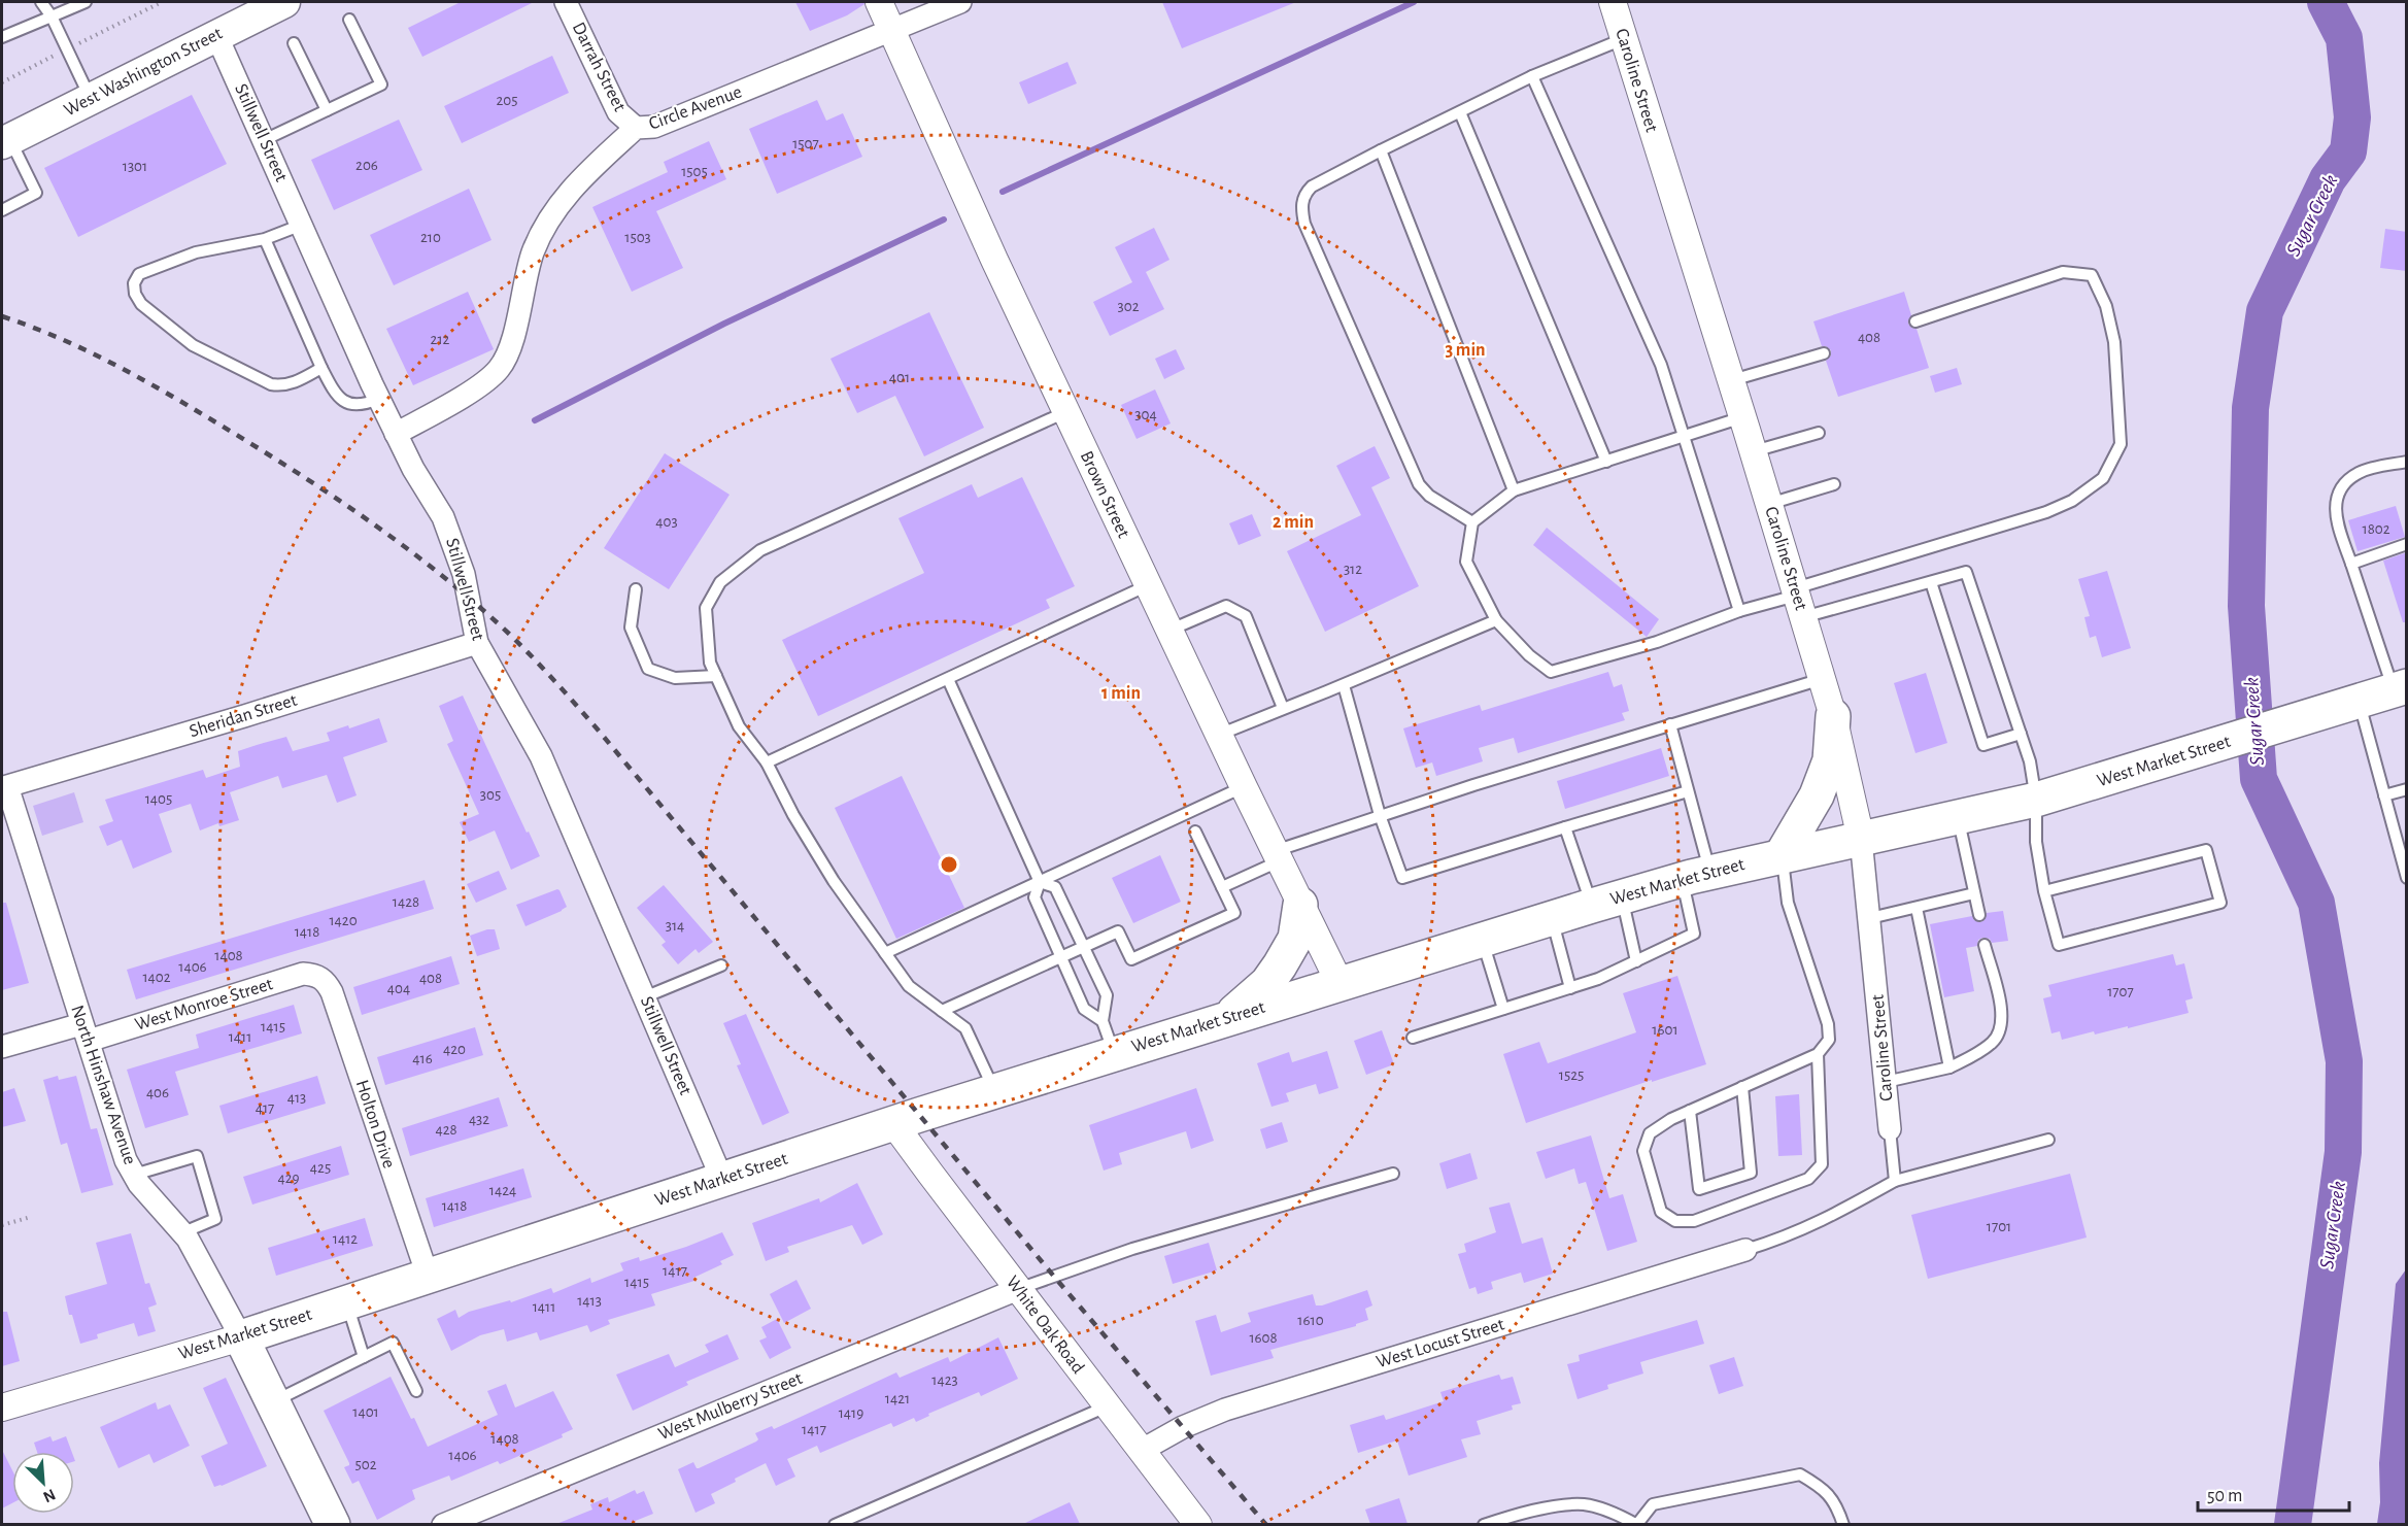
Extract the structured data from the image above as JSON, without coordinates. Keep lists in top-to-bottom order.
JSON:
{
  "streets": {
    "main road": ["West Washington Street", "West Market Street", "North Hinshaw Avenue"],
    "street": [
      "Darrah Street",
      "Caroline Street",
      "Circle Avenue",
      "Stillwell Street",
      "Brown Street",
      "Sheridan Street",
      "West Monroe Street",
      "Holton Drive",
      "White Oak Road",
      "West Locust Street",
      "West Mulberry Street"
    ]
  },
  "crossings": [
    ["Darrah Street", "Circle Avenue"],
    ["West Washington Street", "Stillwell Street"],
    ["Caroline Street", "West Market Street"],
    ["Circle Avenue", "Stillwell Street"],
    ["Circle Avenue", "Brown Street"],
    ["Stillwell Street", "Sheridan Street"],
    ["Stillwell Street", "West Market Street"],
    ["Brown Street", "West Market Street"],
    ["Sheridan Street", "North Hinshaw Avenue"],
    ["West Market Street", "North Hinshaw Avenue"],
    ["West Market Street", "Holton Drive"],
    ["West Market Street", "White Oak Road"],
    ["West Monroe Street", "North Hinshaw Avenue"],
    ["West Monroe Street", "Holton Drive"],
    ["White Oak Road", "West Locust Street"],
    ["White Oak Road", "West Mulberry Street"]
  ],
  "water": ["Sugar Creek"],
  "house_numbers": [
    "205",
    "1507",
    "206",
    "1301",
    "1505",
    "210",
    "1503",
    "302",
    "408",
    "212",
    "401",
    "304",
    "403",
    "1802",
    "312",
    "305",
    "1405",
    "1428",
    "1420",
    "314",
    "1418",
    "1408",
    "1406",
    "1402",
    "408",
    "404",
    "1707",
    "1415",
    "1601",
    "1411",
    "420",
    "416",
    "1525",
    "406",
    "413",
    "417",
    "432",
    "428",
    "425",
    "429",
    "1424",
    "1418",
    "1701",
    "1412",
    "1417",
    "1415",
    "1413",
    "1411",
    "1610",
    "1608",
    "1423",
    "1421",
    "1401",
    "1419",
    "1417",
    "1408",
    "1406",
    "502"
  ],
  "scale_bar": "50 m",
  "north": "bottom right",
  "rings": ["3 min", "2 min", "1 min"]
}
